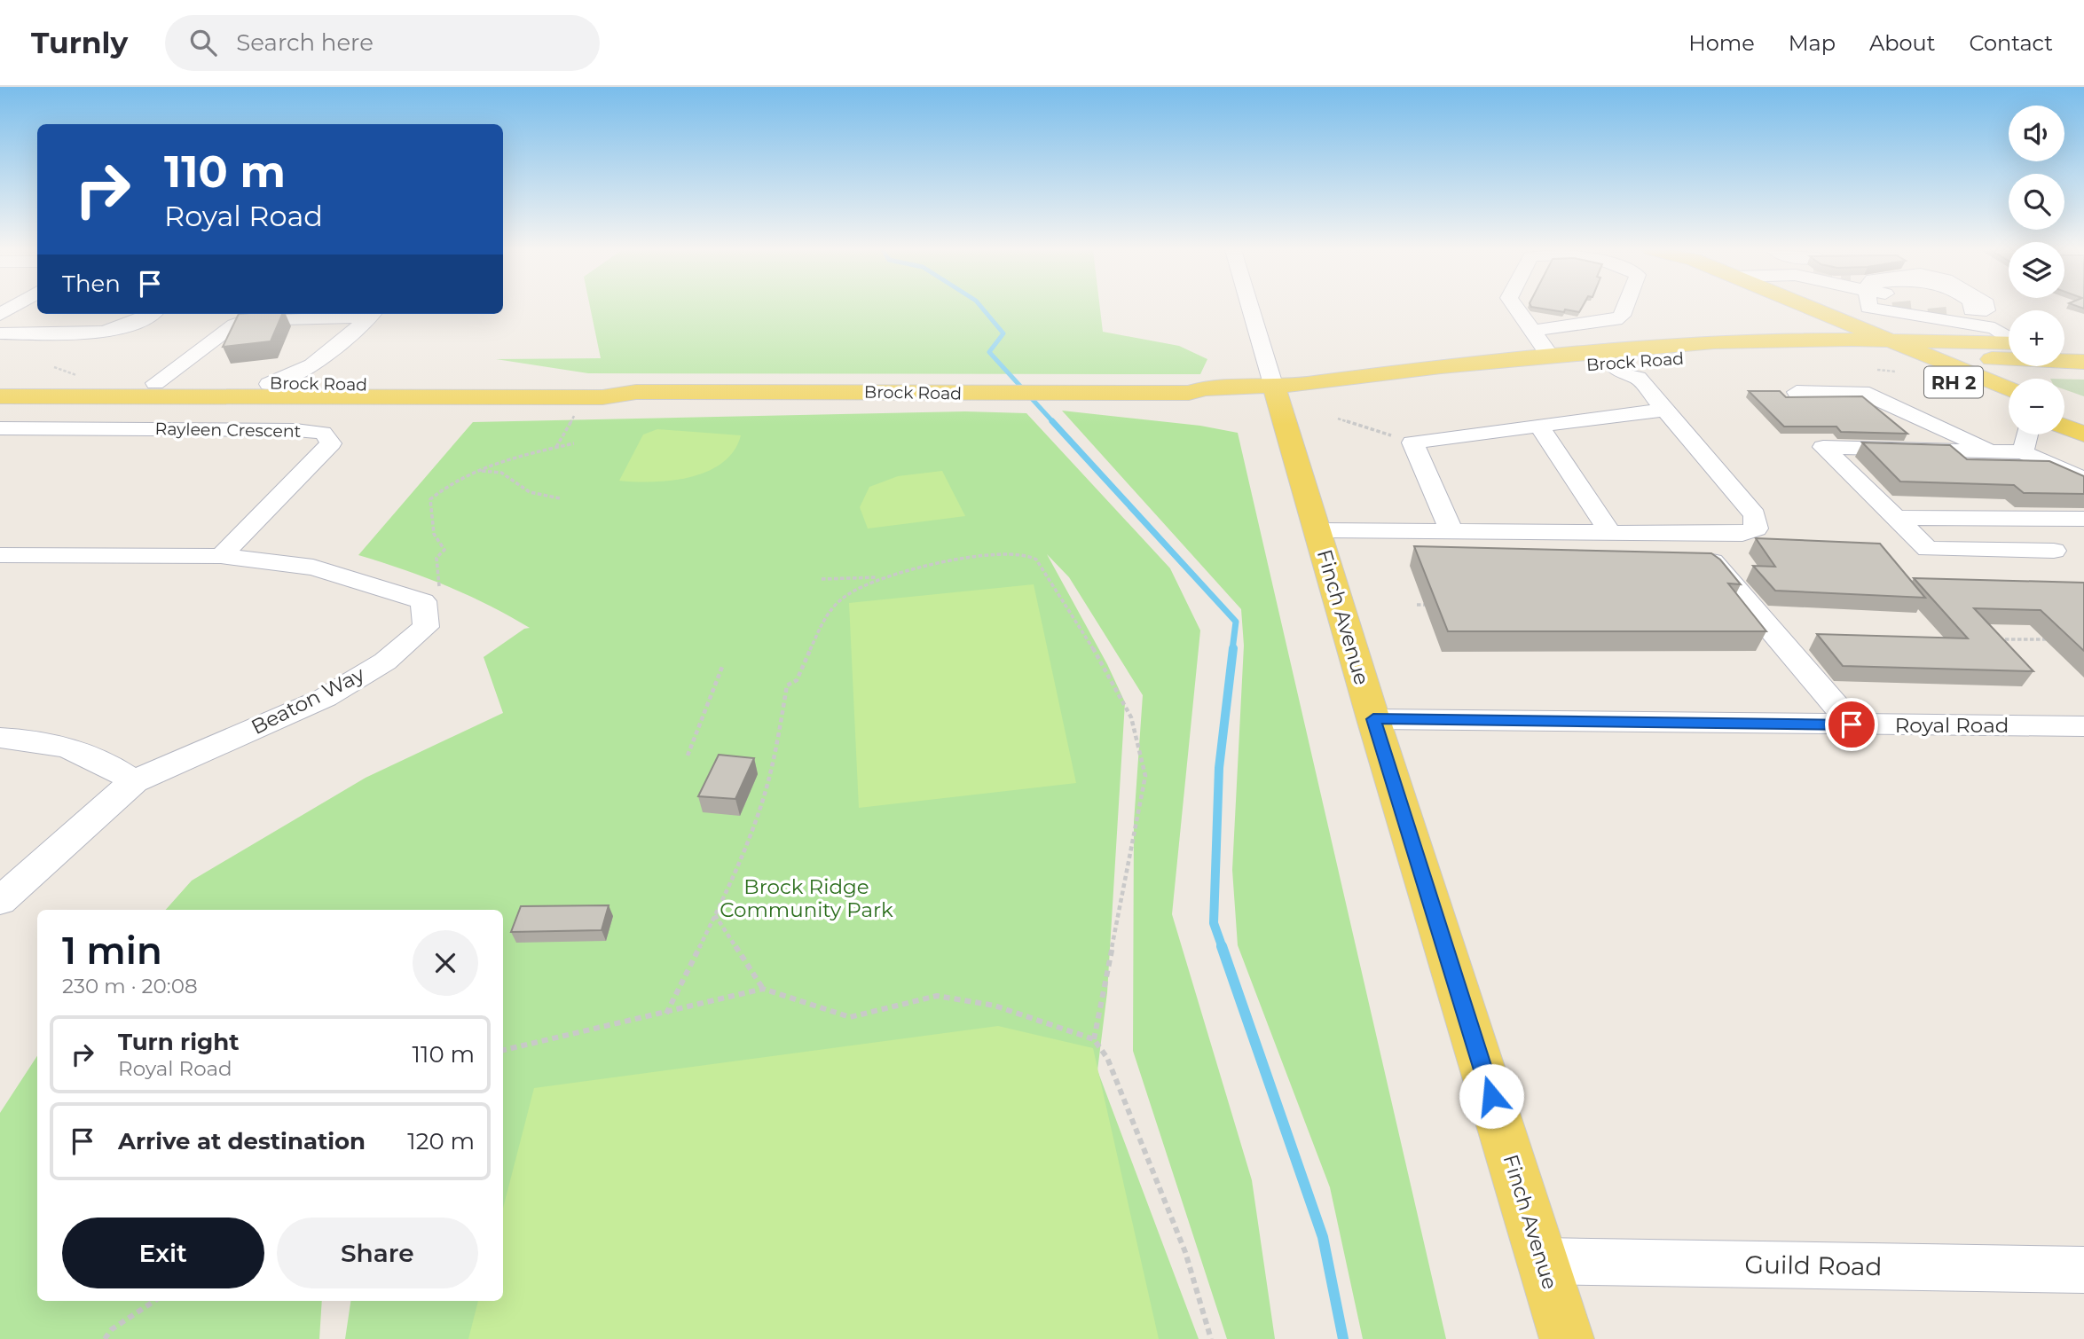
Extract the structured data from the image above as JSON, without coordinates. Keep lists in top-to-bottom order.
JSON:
{
  "streets": {
    "main road": ["Brock Road", "RH 2", "Finch Avenue"],
    "street": [
      "Rayleen Crescent",
      "Beaton Way",
      "Royal Road",
      "Guild Road"
    ]
  },
  "crossings": [
    ["Brock Road", "RH 2"],
    ["Brock Road", "Finch Avenue"],
    ["Rayleen Crescent", "Beaton Way"],
    ["Finch Avenue", "Royal Road"],
    ["Finch Avenue", "Guild Road"]
  ],
  "parks": ["Brock Ridge Community Park"],
  "page": {
    "header": "Turnly",
    "search": "Search here",
    "nav": [
      "Home",
      "Map",
      "About",
      "Contact"
    ],
    "map_buttons": ["+", "−"],
    "turn": ["110 m", "Royal Road"],
    "then": "Then",
    "heading": ["1 min", "230 m · 20:08"],
    "list": [
      {
        "name": "Turn right",
        "note": "Royal Road",
        "value": "110 m"
      },
      {
        "name": "Arrive at destination",
        "value": "120 m"
      }
    ],
    "buttons": ["Exit", "Share"]
  }
}
